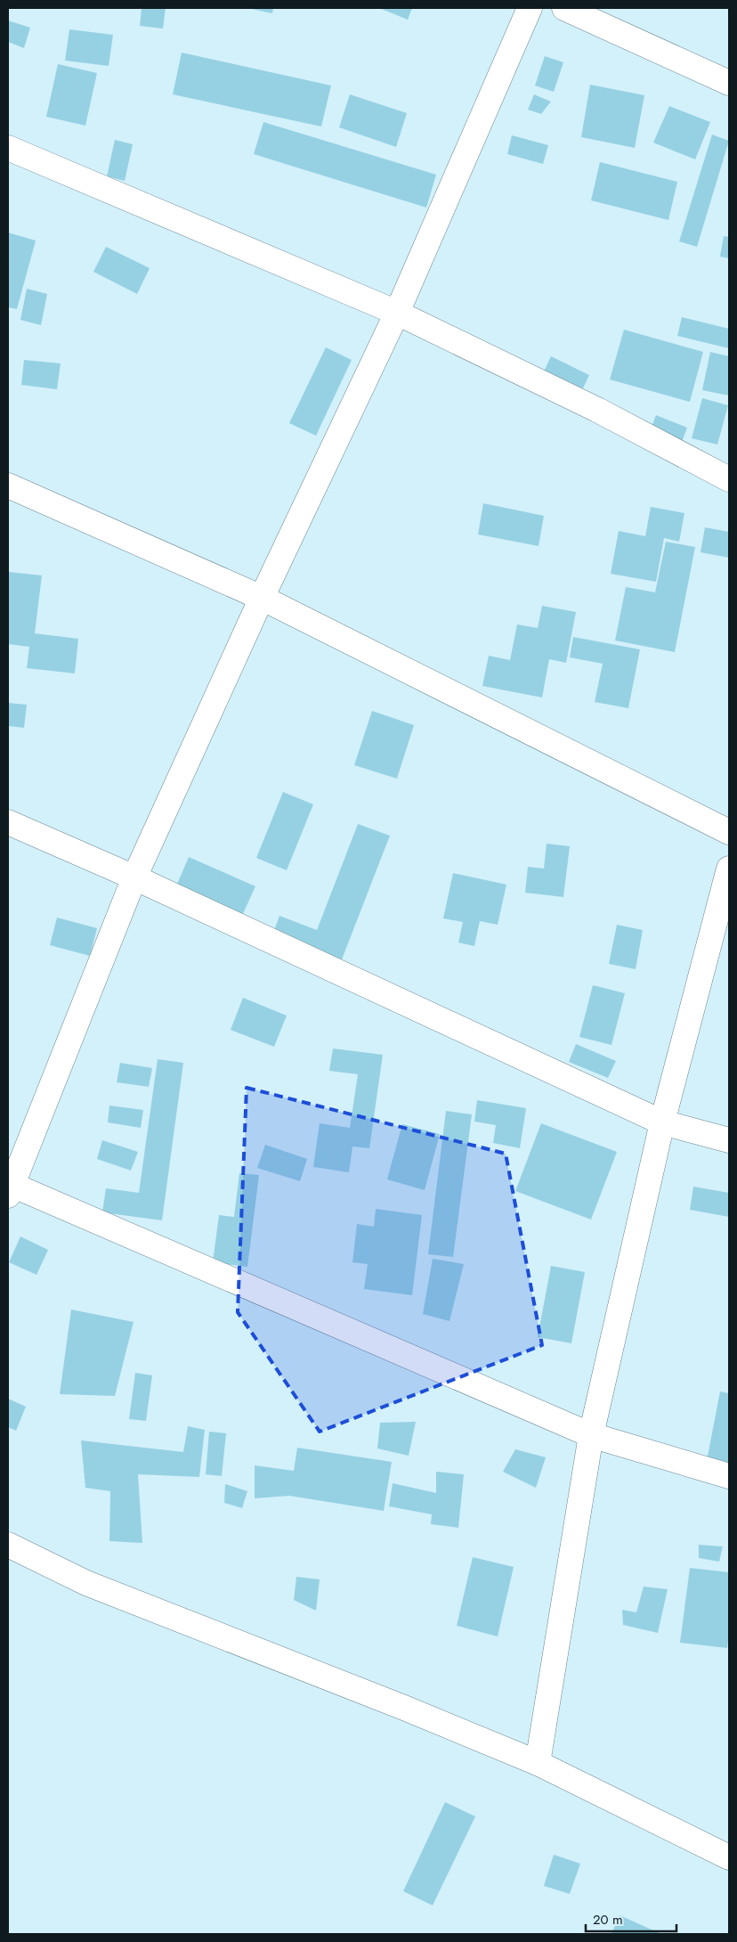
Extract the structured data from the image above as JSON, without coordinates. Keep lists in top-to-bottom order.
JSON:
{
  "scale_bar": "20 m"
}
